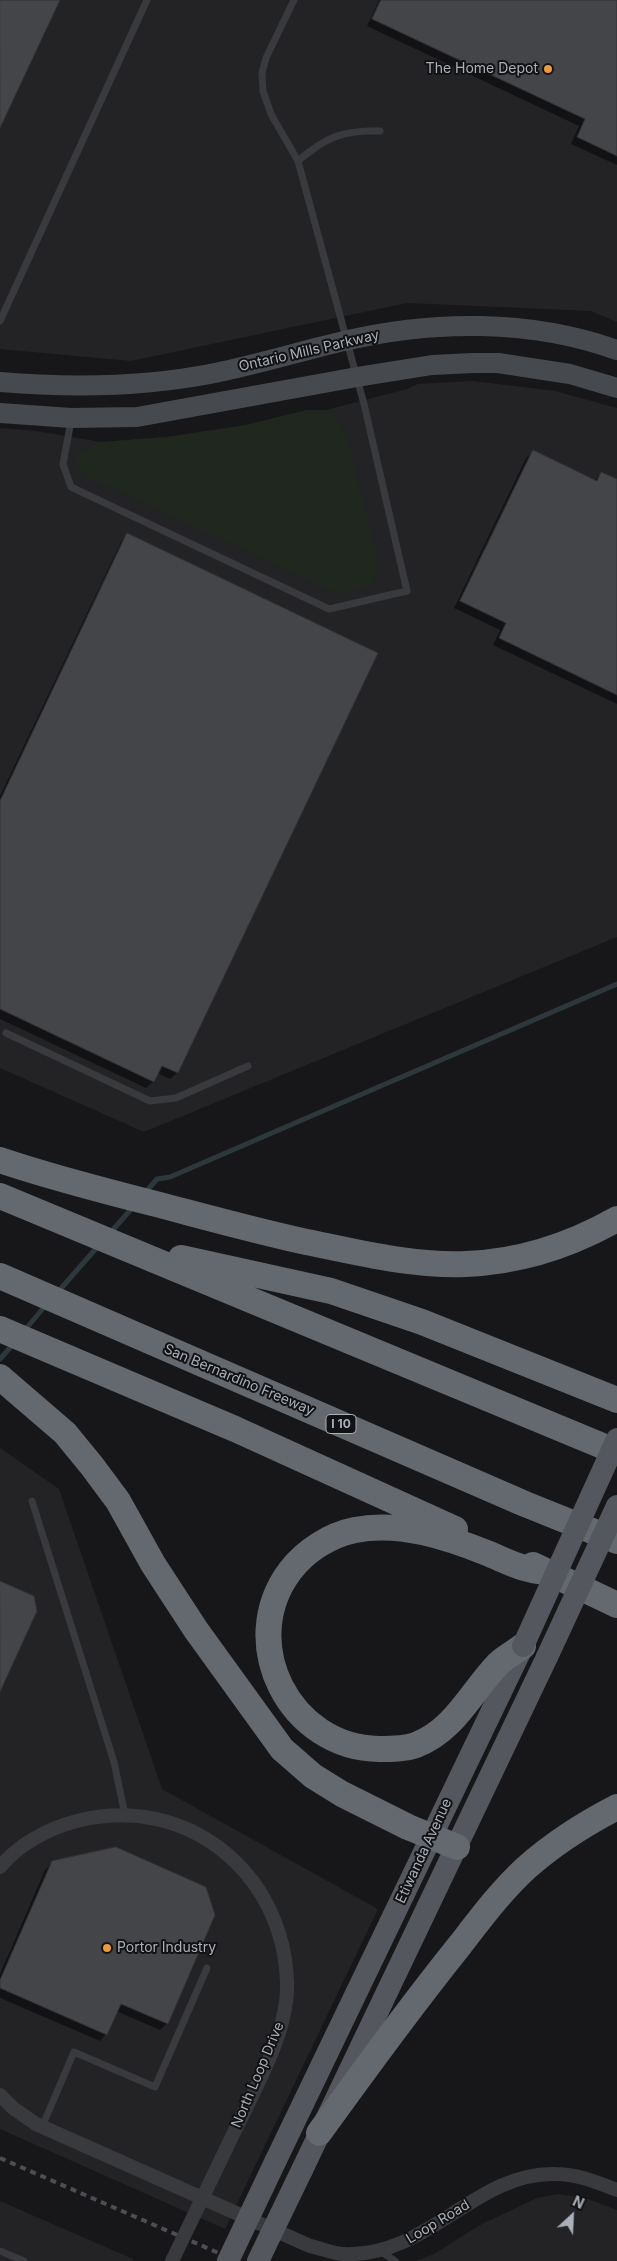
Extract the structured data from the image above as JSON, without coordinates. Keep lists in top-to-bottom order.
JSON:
{
  "streets": {
    "highway": ["San Bernardino Freeway", "I 10"],
    "main road": ["Ontario Mills Parkway", "Etiwanda Avenue"],
    "street": ["North Loop Drive", "Loop Road"]
  },
  "places": ["The Home Depot", "Portor Industry"],
  "north": "top right"
}
